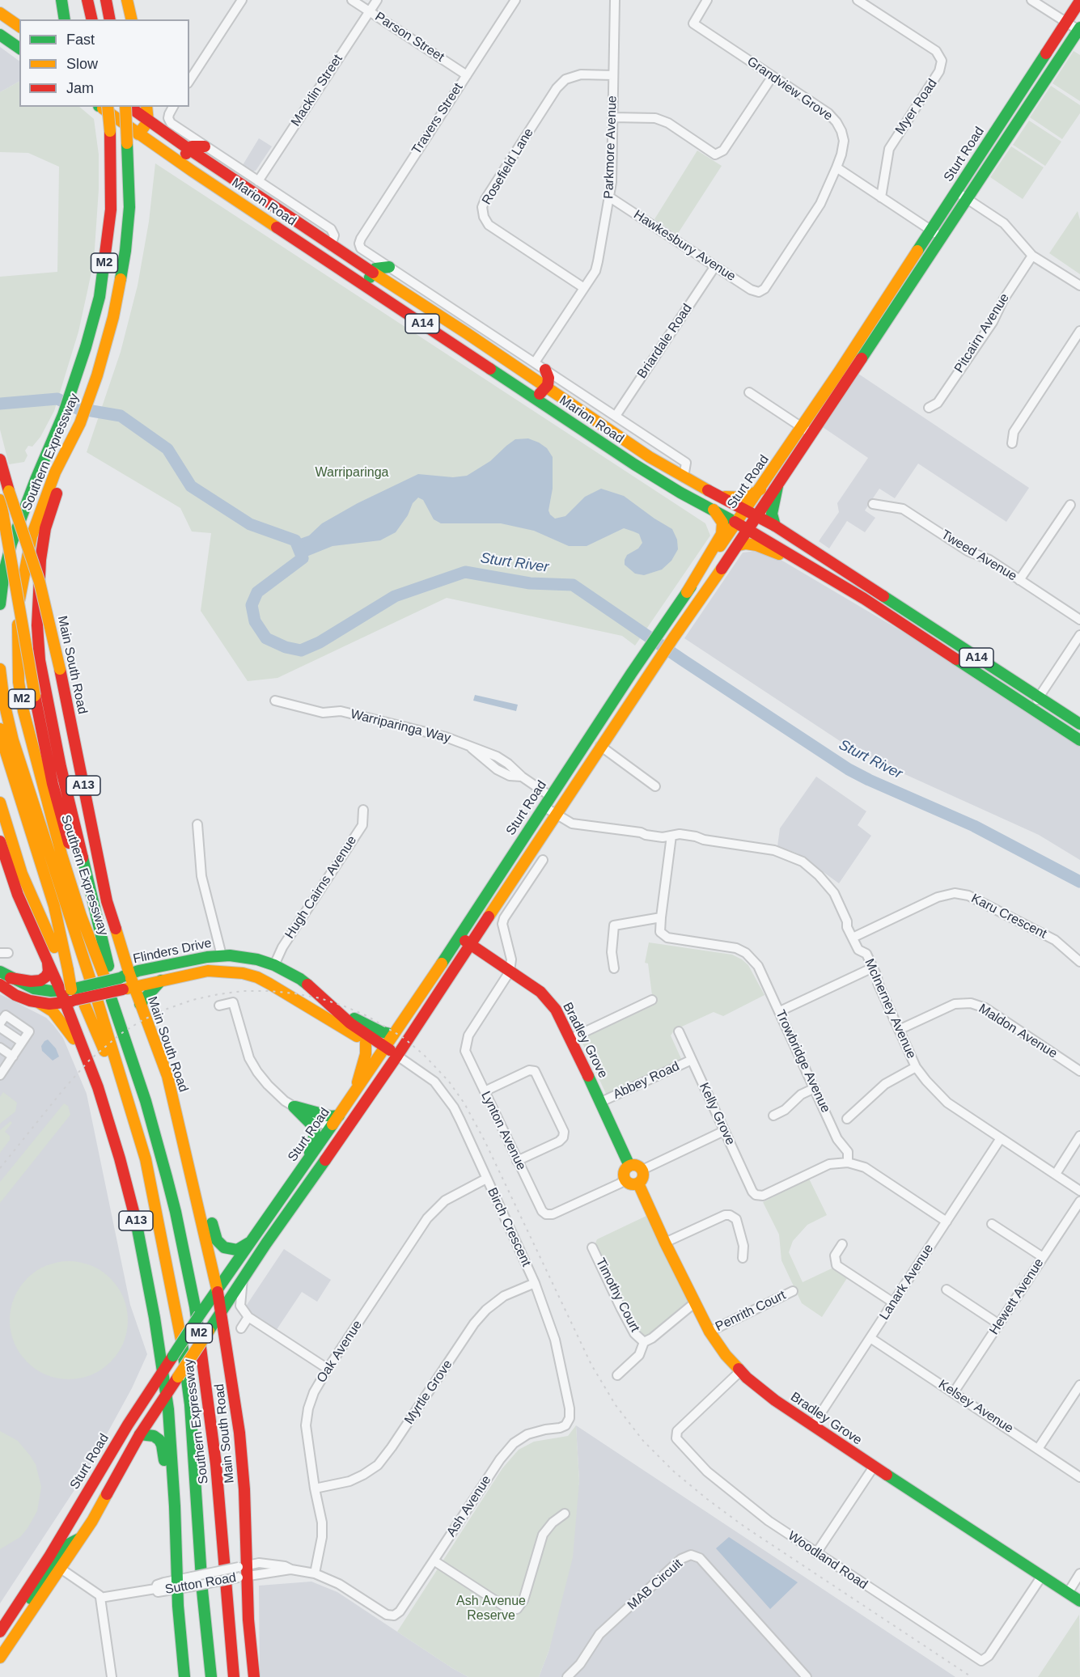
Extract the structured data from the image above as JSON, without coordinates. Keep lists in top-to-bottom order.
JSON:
{
  "streets": {
    "main road": [
      "Sturt Road",
      "Marion Road",
      "M2",
      "A14",
      "Southern Expressway",
      "Main South Road",
      "A13",
      "Flinders Drive",
      "Bradley Grove"
    ],
    "street": [
      "Parson Street",
      "Grandview Grove",
      "Macklin Street",
      "Myer Road",
      "Travers Street",
      "Parkmore Avenue",
      "Rosefield Lane",
      "Hawkesbury Avenue",
      "Pitcairn Avenue",
      "Briardale Road",
      "Tweed Avenue",
      "Warriparinga Way",
      "Hugh Cairns Avenue",
      "Karu Crescent",
      "McInerney Avenue",
      "Maldon Avenue",
      "Trowbridge Avenue",
      "Abbey Road",
      "Kelly Grove",
      "Lynton Avenue",
      "Birch Crescent",
      "Lanark Avenue",
      "Timothy Court",
      "Hewett Avenue",
      "Penrith Court",
      "Oak Avenue",
      "Myrtle Grove",
      "Kelsey Avenue",
      "Ash Avenue",
      "Woodland Road",
      "Sutton Road",
      "MAB Circuit"
    ]
  },
  "crossings": [
    ["Parson Street", "Macklin Street"],
    ["Parson Street", "Travers Street"],
    ["Grandview Grove", "Hawkesbury Avenue"],
    ["Macklin Street", "Marion Road"],
    ["Travers Street", "Marion Road"],
    ["Parkmore Avenue", "Rosefield Lane"],
    ["Parkmore Avenue", "Marion Road"],
    ["Parkmore Avenue", "Hawkesbury Avenue"],
    ["Sturt Road", "Marion Road"],
    ["Sturt Road", "Main South Road"],
    ["Sturt Road", "Warriparinga Way"],
    ["Sturt Road", "A13"],
    ["Sturt Road", "Flinders Drive"],
    ["Sturt Road", "McInerney Avenue"],
    ["Sturt Road", "Bradley Grove"],
    ["Sturt Road", "Birch Crescent"],
    ["Marion Road", "Briardale Road"],
    ["Hawkesbury Avenue", "Briardale Road"],
    ["Southern Expressway", "Main South Road"],
    ["Southern Expressway", "Flinders Drive"],
    ["Main South Road", "Flinders Drive"],
    ["Main South Road", "Sutton Road"],
    ["A13", "Flinders Drive"],
    ["A13", "Sutton Road"],
    ["Hugh Cairns Avenue", "Flinders Drive"],
    ["Karu Crescent", "McInerney Avenue"],
    ["McInerney Avenue", "Maldon Avenue"],
    ["McInerney Avenue", "Lanark Avenue"],
    ["Bradley Grove", "Abbey Road"],
    ["Bradley Grove", "Lynton Avenue"],
    ["Bradley Grove", "Lanark Avenue"],
    ["Bradley Grove", "Timothy Court"],
    ["Bradley Grove", "Penrith Court"],
    ["Bradley Grove", "Woodland Road"],
    ["Trowbridge Avenue", "Kelly Grove"],
    ["Abbey Road", "Kelly Grove"],
    ["Birch Crescent", "Oak Avenue"],
    ["Birch Crescent", "Myrtle Grove"],
    ["Birch Crescent", "Ash Avenue"],
    ["Lanark Avenue", "Kelsey Avenue"],
    ["Hewett Avenue", "Kelsey Avenue"],
    ["Oak Avenue", "Myrtle Grove"],
    ["Oak Avenue", "Sutton Road"],
    ["Ash Avenue", "Sutton Road"]
  ],
  "water": ["Sturt River"],
  "parks": ["Warriparinga", "Ash Avenue Reserve"],
  "legend": ["Fast", "Slow", "Jam"]
}
